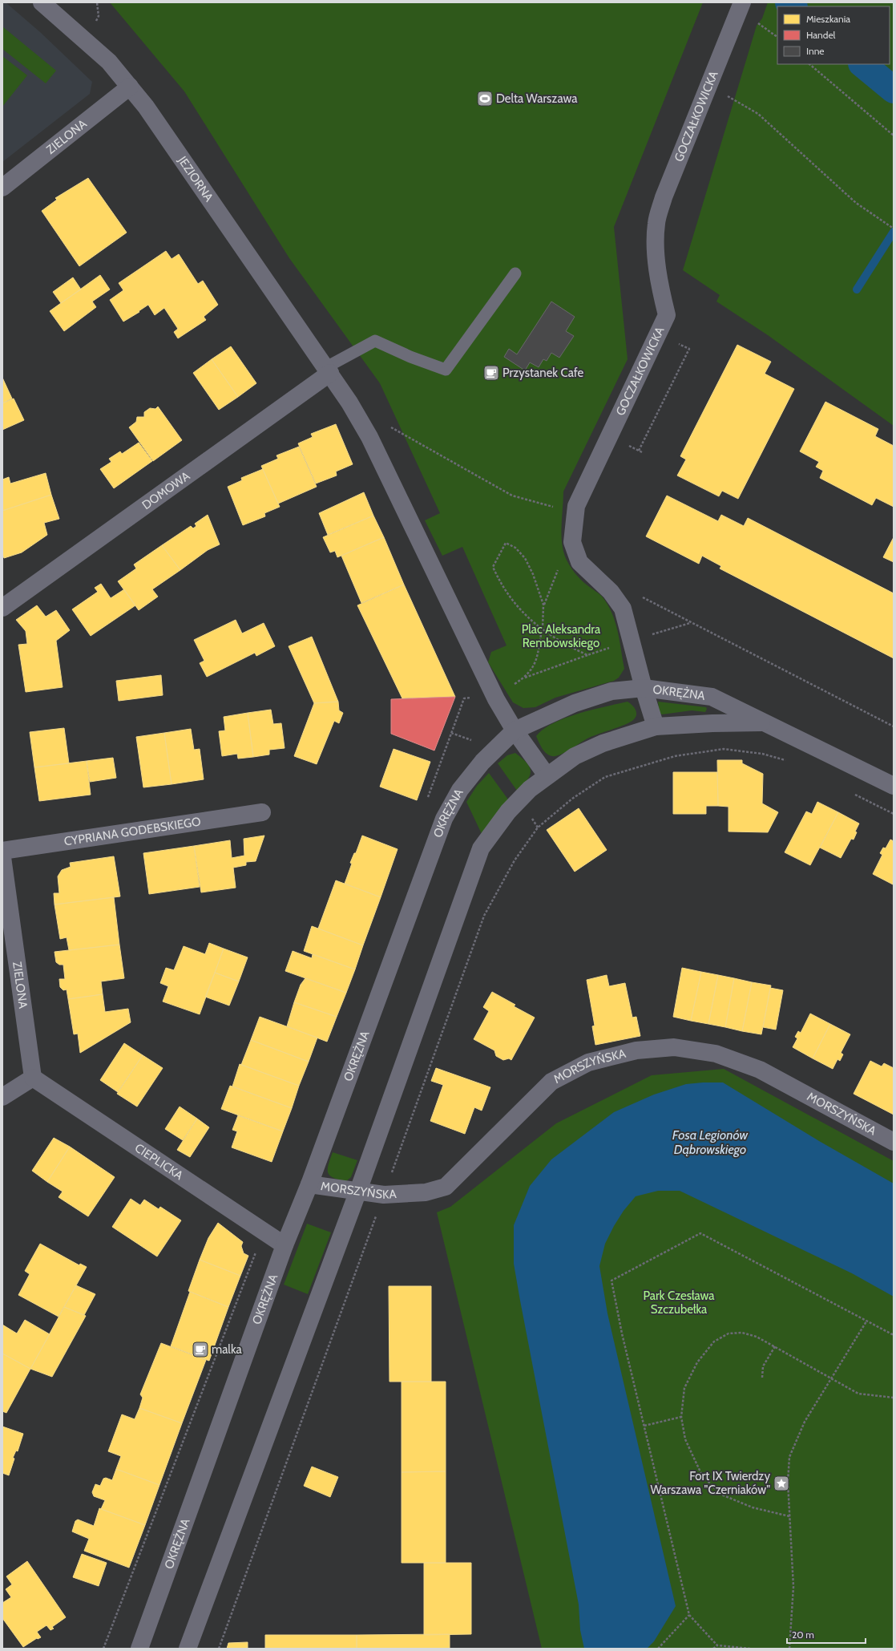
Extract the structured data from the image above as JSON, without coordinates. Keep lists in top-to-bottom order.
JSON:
{
  "streets": {
    "street": [
      "GOCZAŁKOWICKA",
      "ZIELONA",
      "JEZIORNA",
      "DOMOWA",
      "OKRĘŻNA",
      "CYPRIANA GODEBSKIEGO",
      "MORSZYŃSKA",
      "CIEPLICKA"
    ]
  },
  "crossings": [
    ["GOCZAŁKOWICKA", "OKRĘŻNA"],
    ["ZIELONA", "JEZIORNA"],
    ["ZIELONA", "CYPRIANA GODEBSKIEGO"],
    ["ZIELONA", "CIEPLICKA"],
    ["JEZIORNA", "DOMOWA"],
    ["OKRĘŻNA", "MORSZYŃSKA"],
    ["OKRĘŻNA", "CIEPLICKA"]
  ],
  "water": ["Fosa Legionów Dąbrowskiego"],
  "parks": ["Plac Aleksandra Rembowskiego", "Park Czesława Szczubełka"],
  "places": {
    "sports": ["Delta Warszawa"],
    "cafe": ["Przystanek Cafe", "malka"],
    "place": ["Fort IX Twierdzy Warszawa \"Czerniaków\""]
  },
  "legend": ["Mieszkania", "Handel", "Inne"],
  "scale_bar": "20 m"
}
